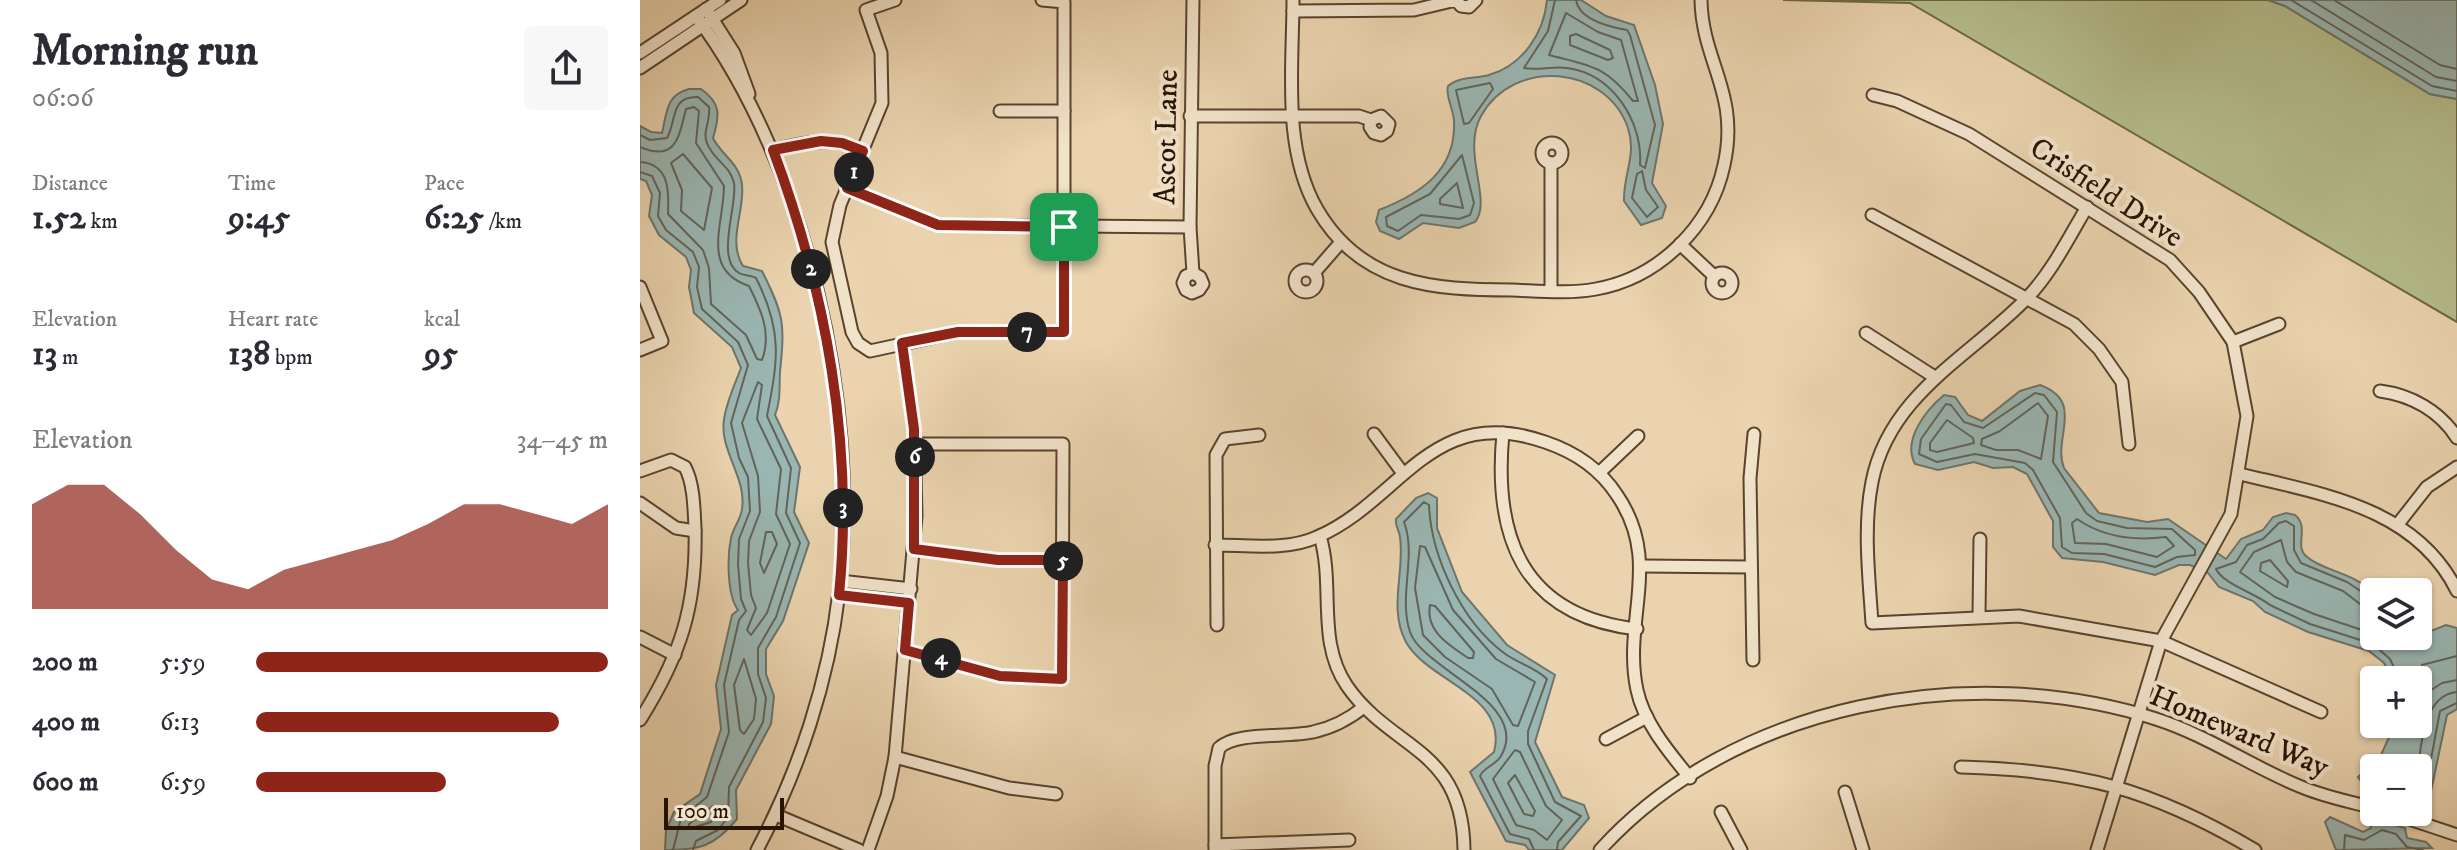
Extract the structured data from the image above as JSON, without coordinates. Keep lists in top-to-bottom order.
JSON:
{
  "streets": {
    "street": ["Ascot Lane", "Crisfield Drive", "Homeward Way"]
  },
  "crossings": [
    ["Crisfield Drive", "Homeward Way"]
  ],
  "scale_bar": "100 m",
  "page": {
    "heading": ["Morning run", "06:06"],
    "stats": [
      ["Distance", "1.52 km"],
      ["Time", "9:45"],
      ["Pace", "6:25 /km"],
      ["Elevation", "13 m"],
      ["Heart rate", "138 bpm"],
      ["kcal", "95"]
    ],
    "pins": [
      "1",
      "2",
      "7",
      "6",
      "3",
      "5",
      "4"
    ],
    "chart": ["Elevation", "34–45 m"],
    "map_buttons": ["+", "−"],
    "list": [
      {
        "name": "200 m",
        "note": "5:59"
      },
      {
        "name": "400 m",
        "note": "6:13"
      },
      {
        "name": "600 m",
        "note": "6:59"
      }
    ],
    "scale": "100 m"
  }
}
